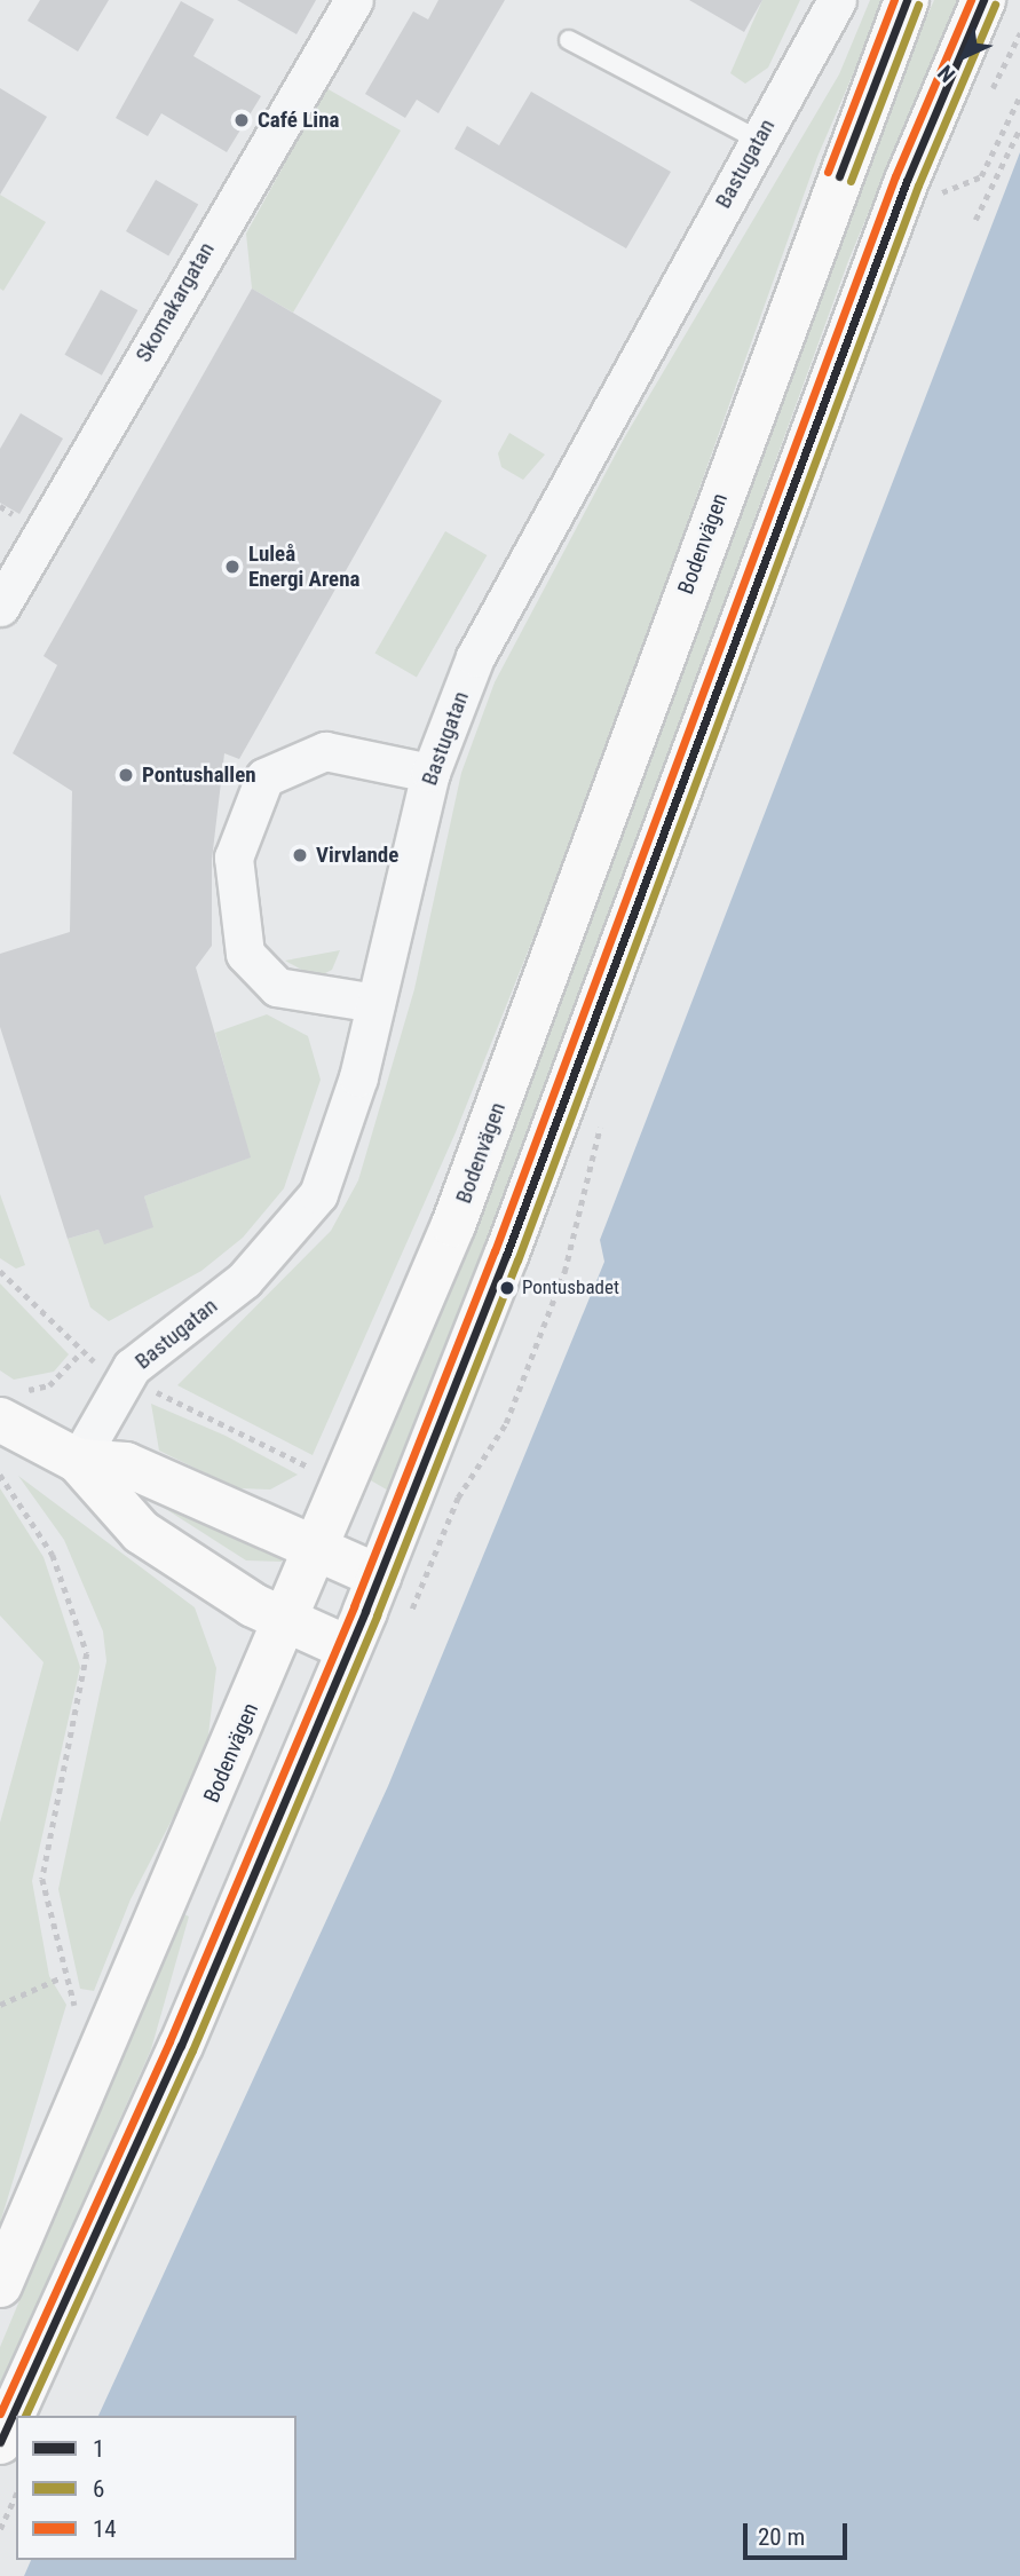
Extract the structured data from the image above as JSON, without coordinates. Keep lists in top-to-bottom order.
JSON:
{
  "streets": {
    "main road": ["Bodenvägen"],
    "street": ["Bastugatan", "Skomakargatan"]
  },
  "places": [
    "Café Lina",
    "Luleå Energi Arena",
    "Pontushallen",
    "Virvlande",
    "Pontusbadet"
  ],
  "lines": ["transit line 1", "transit line 14", "transit line 6"],
  "legend": ["1", "6", "14"],
  "scale_bar": "20 m",
  "north": "bottom left"
}
